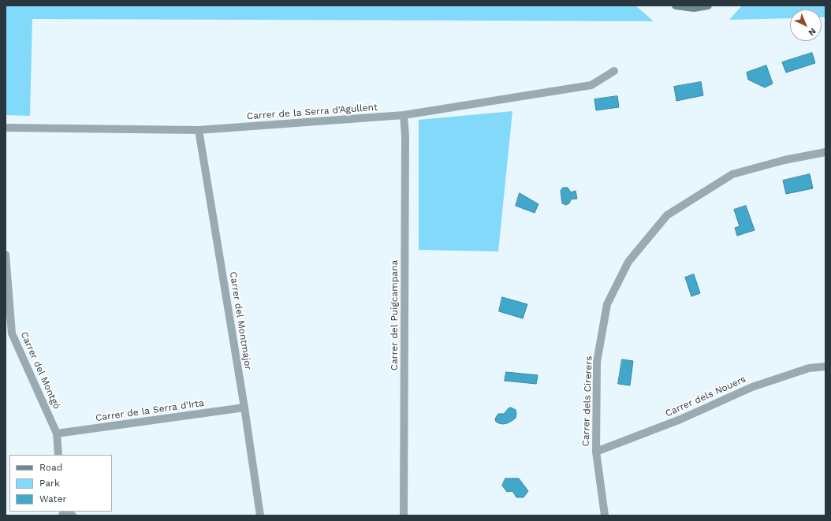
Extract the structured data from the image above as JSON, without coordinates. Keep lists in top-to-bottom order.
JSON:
{
  "streets": {
    "street": [
      "Carrer de la Serra d'Agullent",
      "Carrer del Puigcampana",
      "Carrer del Montmajor",
      "Carrer del Montgó",
      "Carrer dels Nouers",
      "Carrer dels Cirerers",
      "Carrer de la Serra d'Irta"
    ]
  },
  "crossings": [
    ["Carrer de la Serra d'Agullent", "Carrer del Puigcampana"],
    ["Carrer de la Serra d'Agullent", "Carrer del Montmajor"],
    ["Carrer del Montmajor", "Carrer de la Serra d'Irta"],
    ["Carrer del Montgó", "Carrer de la Serra d'Irta"],
    ["Carrer dels Nouers", "Carrer dels Cirerers"]
  ],
  "legend": ["Road", "Park", "Water"],
  "north": "bottom right"
}
